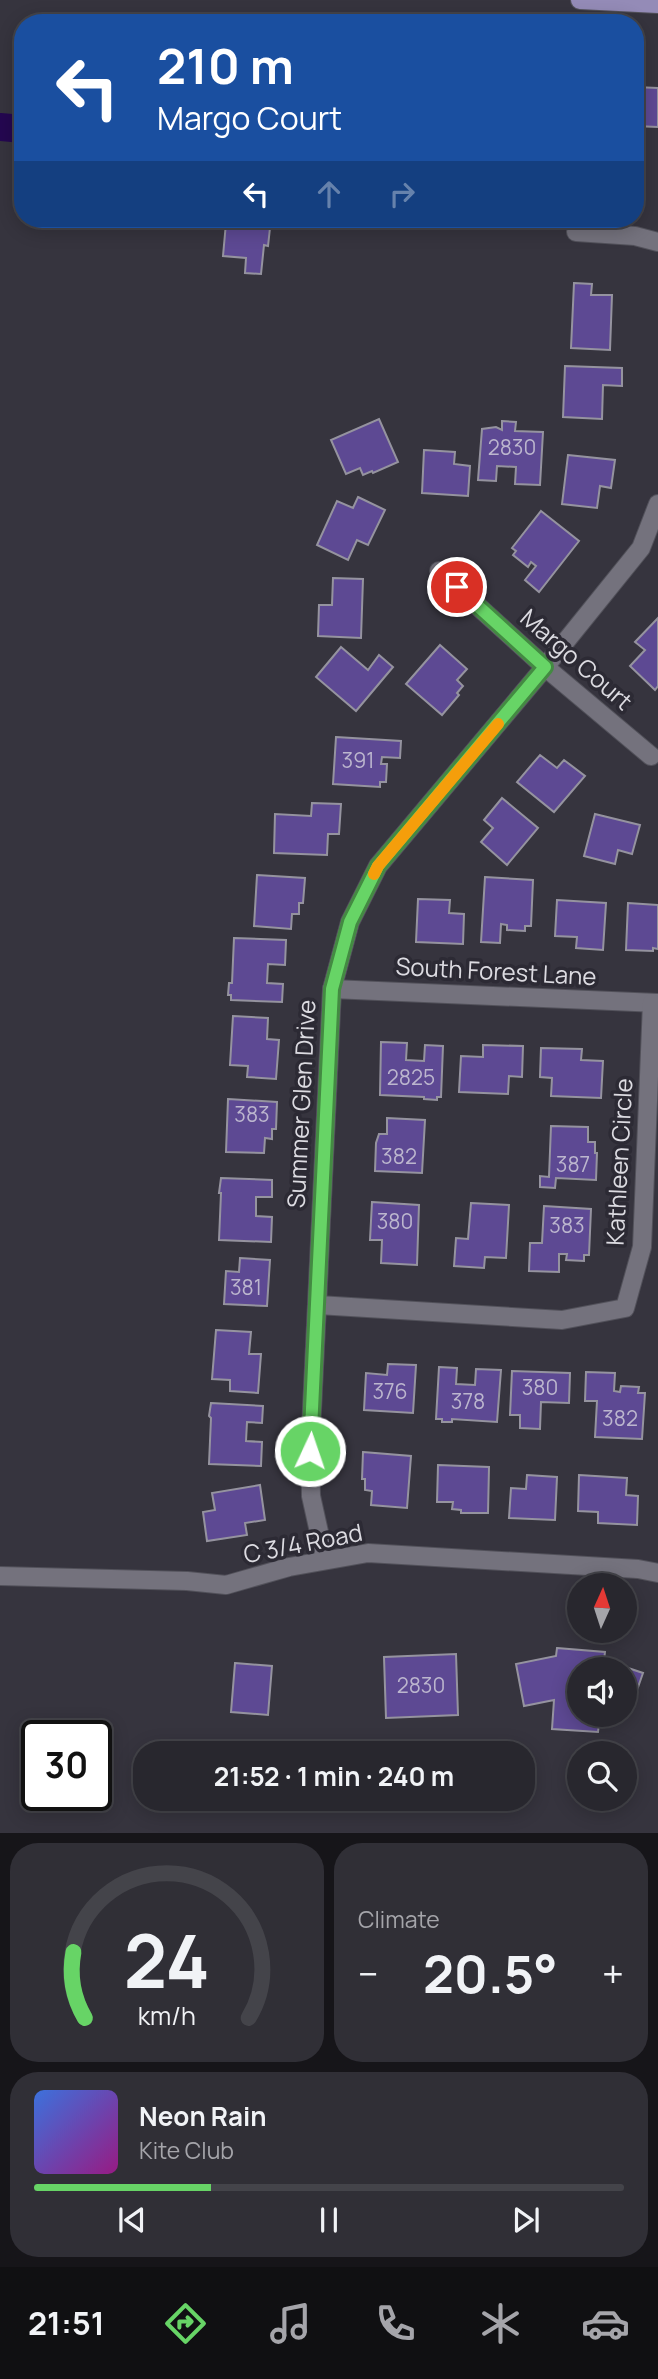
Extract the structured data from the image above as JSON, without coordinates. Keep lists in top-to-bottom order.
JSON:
{
  "streets": {
    "street": [
      "Margo Court",
      "South Forest Lane",
      "Summer Glen Drive",
      "Kathleen Circle",
      "C 3/4 Road"
    ]
  },
  "crossings": [
    ["Margo Court", "Summer Glen Drive"],
    ["South Forest Lane", "Summer Glen Drive"],
    ["South Forest Lane", "Kathleen Circle"],
    ["Summer Glen Drive", "Kathleen Circle"],
    ["Summer Glen Drive", "C 3/4 Road"]
  ],
  "house_numbers": [
    "2830",
    "391",
    "2825",
    "383",
    "382",
    "387",
    "380",
    "383",
    "381",
    "380",
    "376",
    "378",
    "382",
    "2830"
  ],
  "north": "top",
  "page": {
    "turn": ["210 m", "Margo Court"],
    "limit": "30",
    "trip": "21:52 · 1 min · 240 m",
    "tile": "Climate",
    "heat": ["−", "20.5°", "+"],
    "song": ["Neon Rain", "Kite Club"],
    "tabs": "21:51",
    "gauge": ["24", "km/h"]
  }
}
